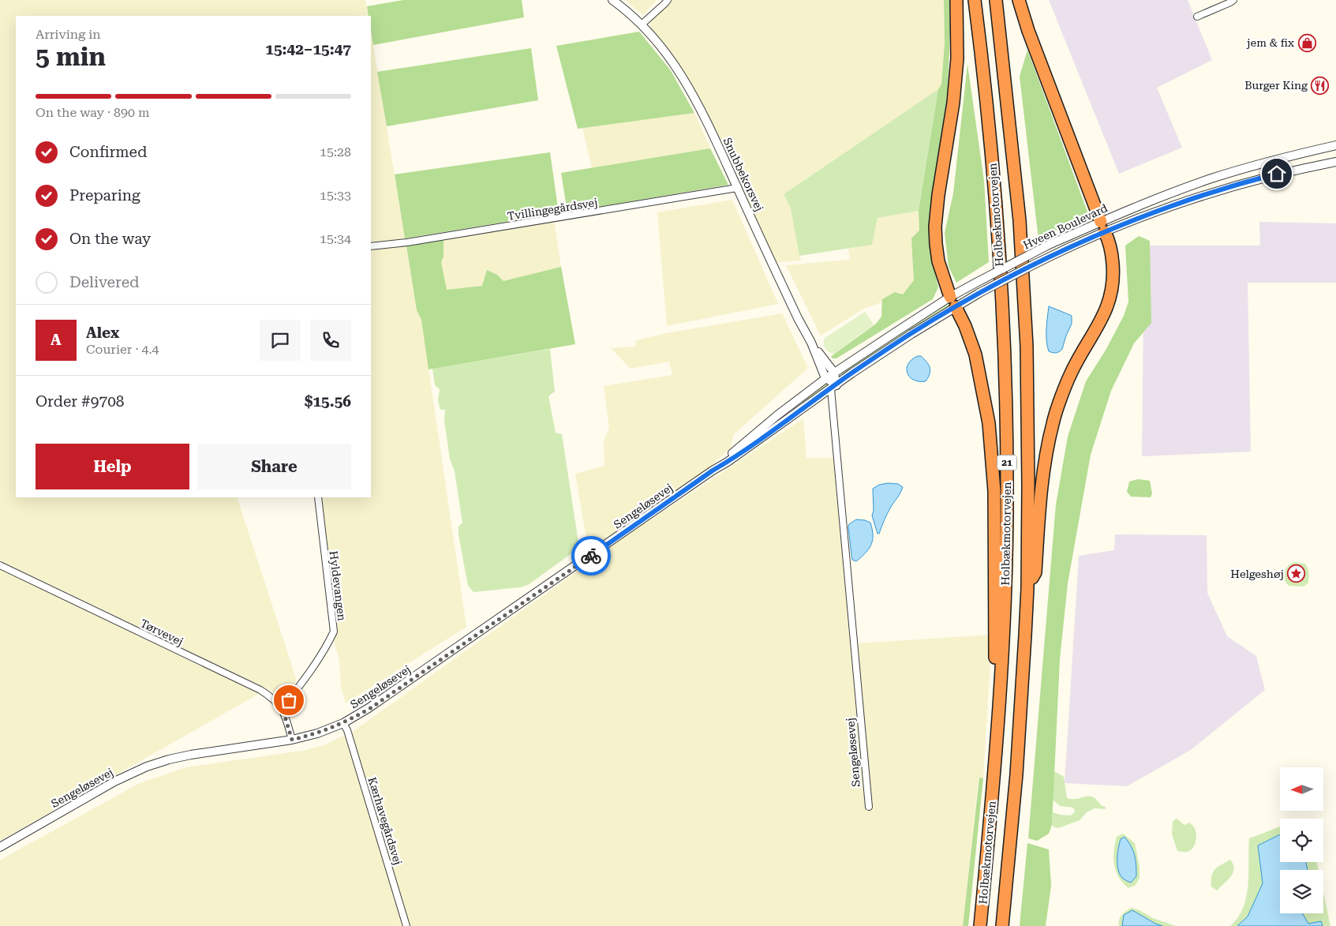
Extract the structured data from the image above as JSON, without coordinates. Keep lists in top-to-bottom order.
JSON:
{
  "streets": {
    "highway": ["Holbækmotorvejen", "21"],
    "street": [
      "Snubbekorsvej",
      "Tvillingegårdsvej",
      "Hveen Boulevard",
      "Sengeløsevej",
      "Hyldevangen",
      "Tørvevej",
      "Kærhavegårdsvej"
    ]
  },
  "crossings": [
    ["Snubbekorsvej", "Tvillingegårdsvej"],
    ["Snubbekorsvej", "Hveen Boulevard"],
    ["Snubbekorsvej", "Sengeløsevej"],
    ["Hveen Boulevard", "Sengeløsevej"],
    ["Sengeløsevej", "Tørvevej"],
    ["Sengeløsevej", "Kærhavegårdsvej"],
    ["Hyldevangen", "Tørvevej"]
  ],
  "places": {
    "shop": ["jem & fix"],
    "restaurant": ["Burger King"],
    "place": ["Helgeshøj"]
  },
  "north": "left",
  "page": {
    "heading": ["5 min", "Arriving in", "15:42–15:47"],
    "panel": [
      "Alex",
      "Courier · 4.4",
      "Order #9708",
      "$15.56"
    ],
    "bar": "On the way · 890 m",
    "list": [
      ["Confirmed", "15:28"],
      ["Preparing", "15:33"],
      ["On the way", "15:34"],
      "Delivered"
    ],
    "round": "A",
    "buttons": ["Help", "Share"]
  }
}
